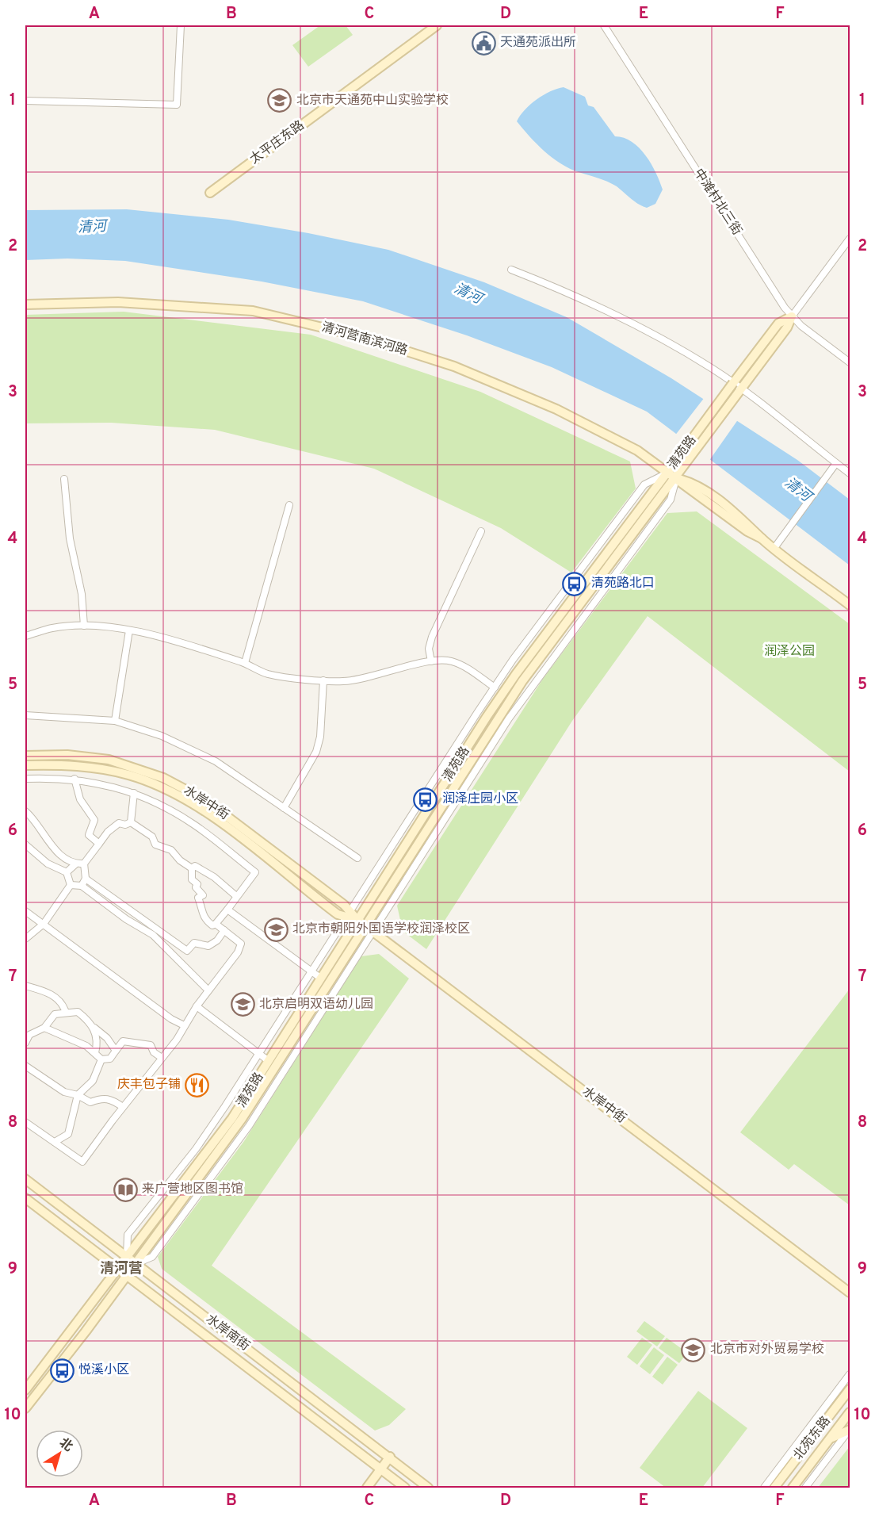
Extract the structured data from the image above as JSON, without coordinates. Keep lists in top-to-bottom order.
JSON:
{
  "streets": {
    "street": [
      "太平庄东路",
      "中滩村北三街",
      "清河营南滨河路",
      "清苑路",
      "水岸中街",
      "水岸南街",
      "北苑东路"
    ]
  },
  "crossings": [
    ["中滩村北三街", "清苑路"],
    ["清河营南滨河路", "清苑路"],
    ["清苑路", "水岸中街"],
    ["清苑路", "水岸南街"]
  ],
  "districts": ["清河营"],
  "water": ["清河"],
  "parks": ["润泽公园"],
  "places": {
    "public building": ["天通苑派出所"],
    "school or university": [
      "北京市天通苑中山实验学校",
      "北京市朝阳外国语学校润泽校区",
      "北京启明双语幼儿园",
      "北京市对外贸易学校"
    ],
    "bus stop": ["清苑路北口", "润泽庄园小区", "悦溪小区"],
    "restaurant": ["庆丰包子铺"],
    "library": ["来广营地区图书馆"]
  },
  "north": "top right",
  "grid": {
    "columns": [
      "A",
      "B",
      "C",
      "D",
      "E",
      "F"
    ],
    "rows": [
      "1",
      "2",
      "3",
      "4",
      "5",
      "6",
      "7",
      "8",
      "9",
      "10"
    ]
  }
}
